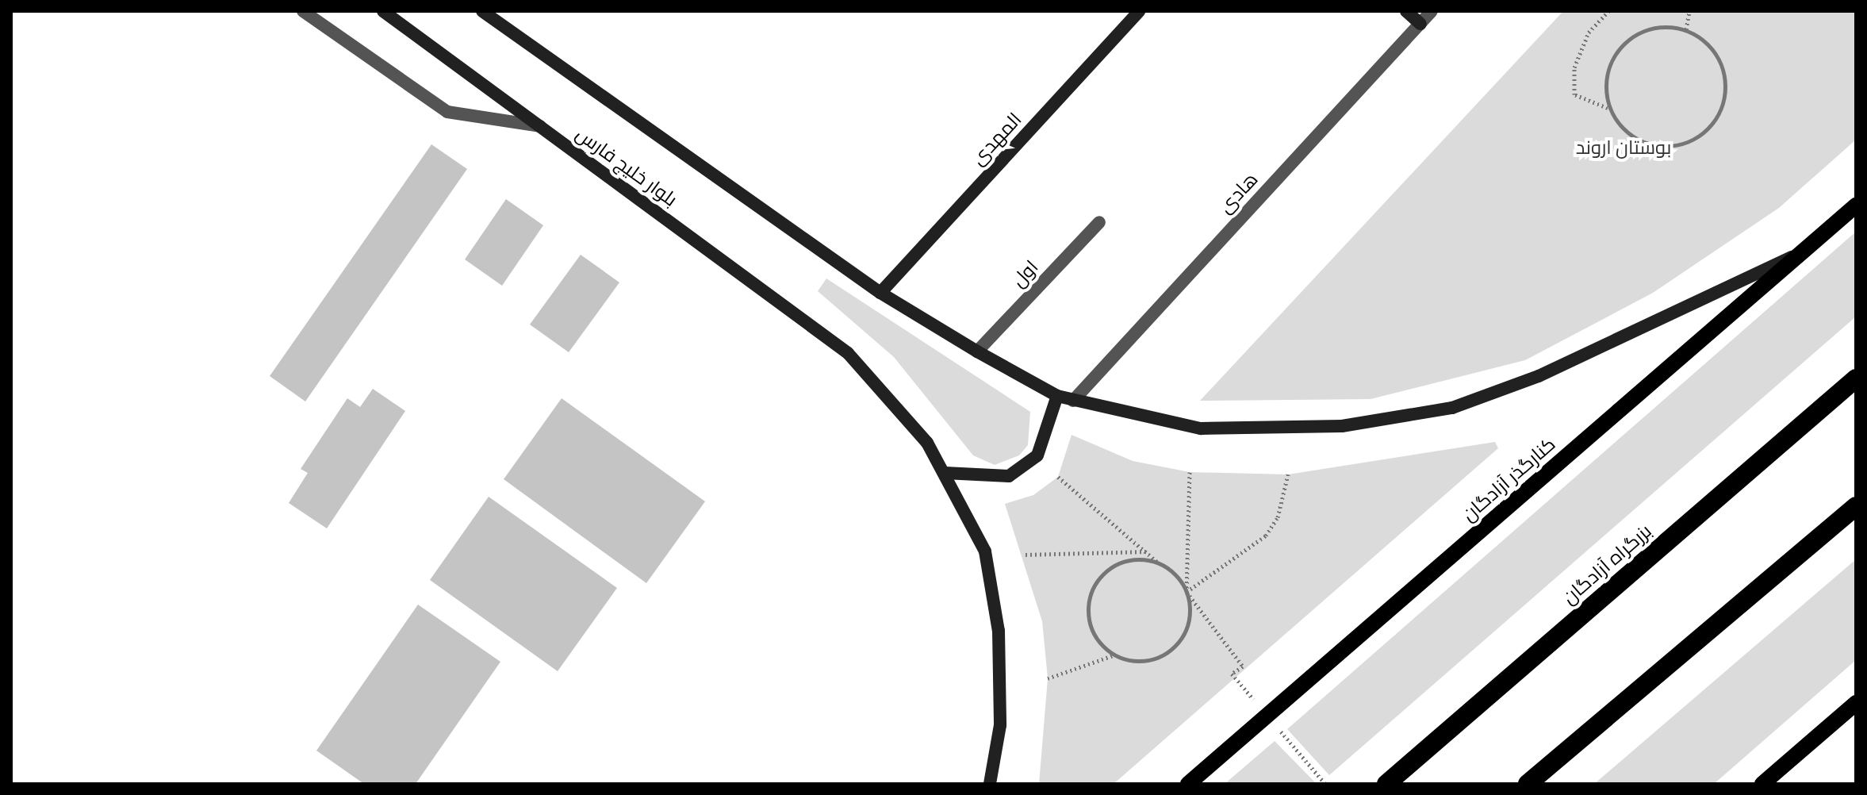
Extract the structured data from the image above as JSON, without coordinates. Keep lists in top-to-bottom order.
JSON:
{
  "streets": {
    "highway": ["بزرگراه آزادگان"],
    "main road": ["المهدی", "بلوار خلیج فارس", "کنارگذر آزادگان"],
    "street": ["هادی", "اول"]
  },
  "parks": ["بوستان اروند"]
}
